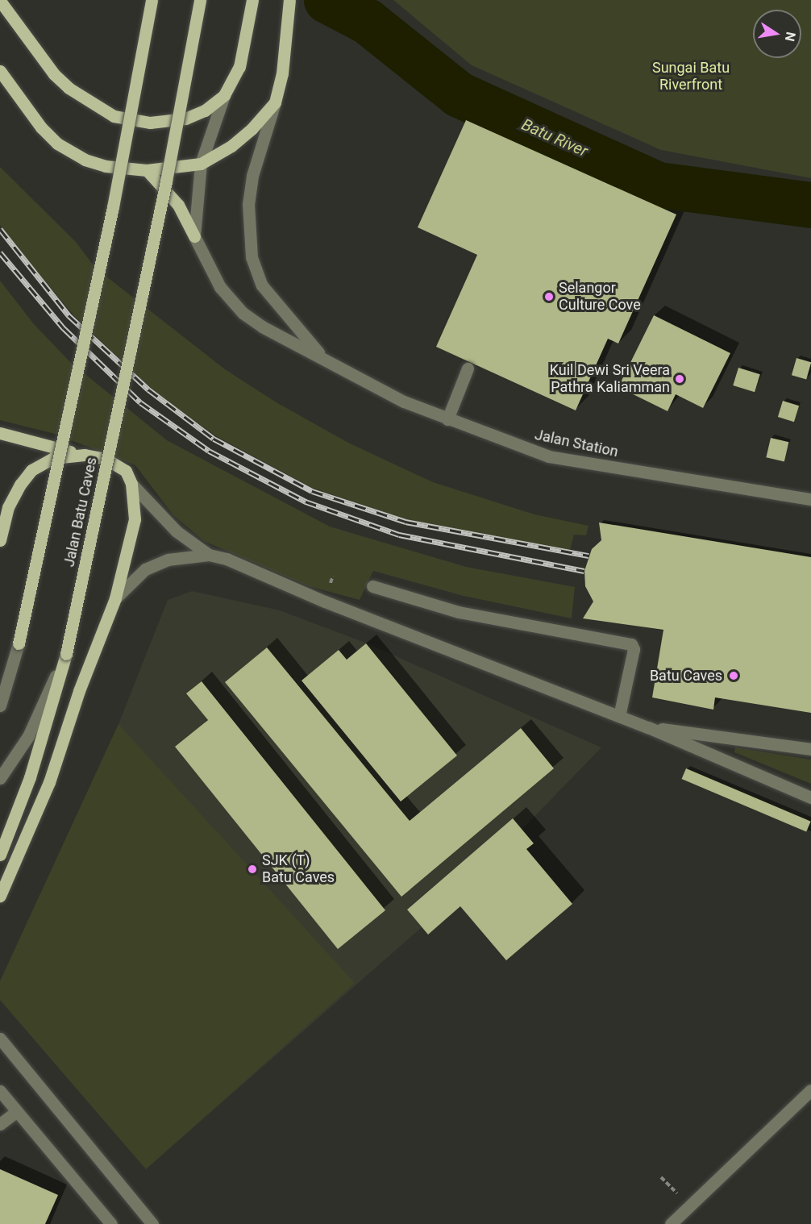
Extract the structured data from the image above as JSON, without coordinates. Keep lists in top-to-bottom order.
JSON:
{
  "streets": {
    "main road": ["Jalan Batu Caves"],
    "street": ["Jalan Station"]
  },
  "water": ["Batu River"],
  "parks": ["Sungai Batu Riverfront"],
  "places": [
    "Selangor Culture Cove",
    "Kuil Dewi Sri Veera Pathra Kaliamman",
    "Batu Caves",
    "SJK (T) Batu Caves"
  ],
  "north": "right"
}
